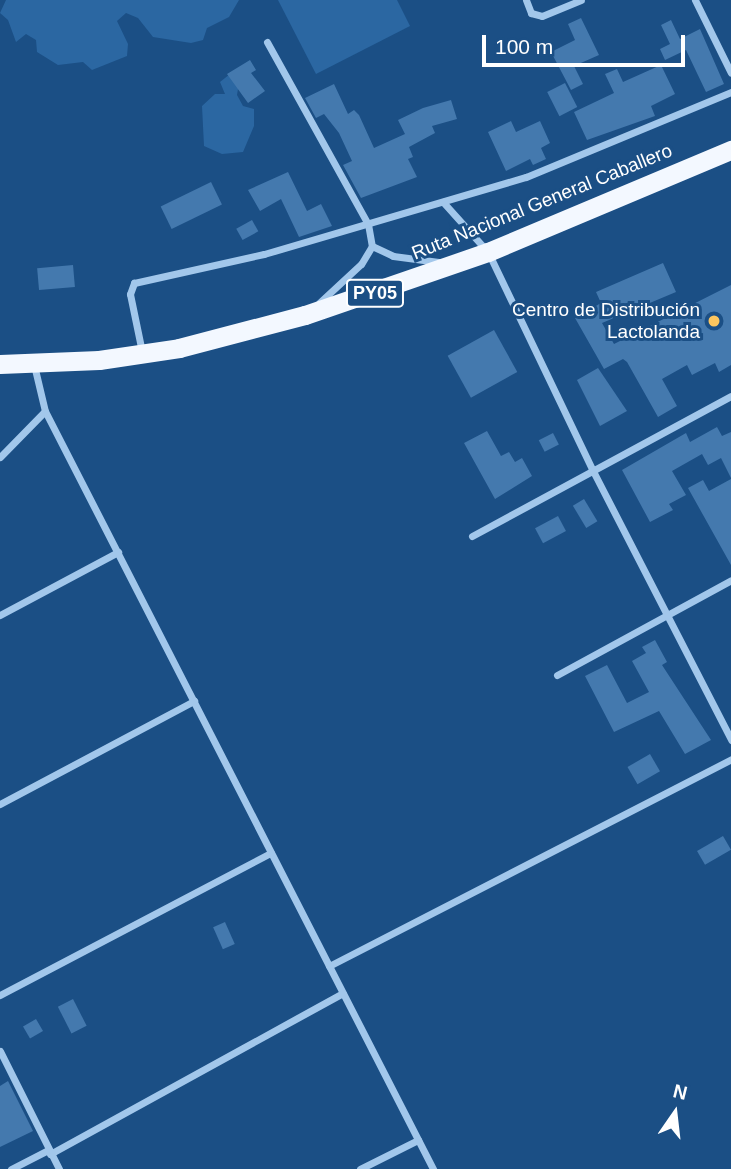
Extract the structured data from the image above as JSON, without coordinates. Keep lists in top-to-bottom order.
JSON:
{
  "streets": {
    "highway": ["Ruta Nacional General Caballero", "PY05"]
  },
  "places": ["Centro de Distribución Lactolanda"],
  "scale_bar": "100 m",
  "north": "top"
}
